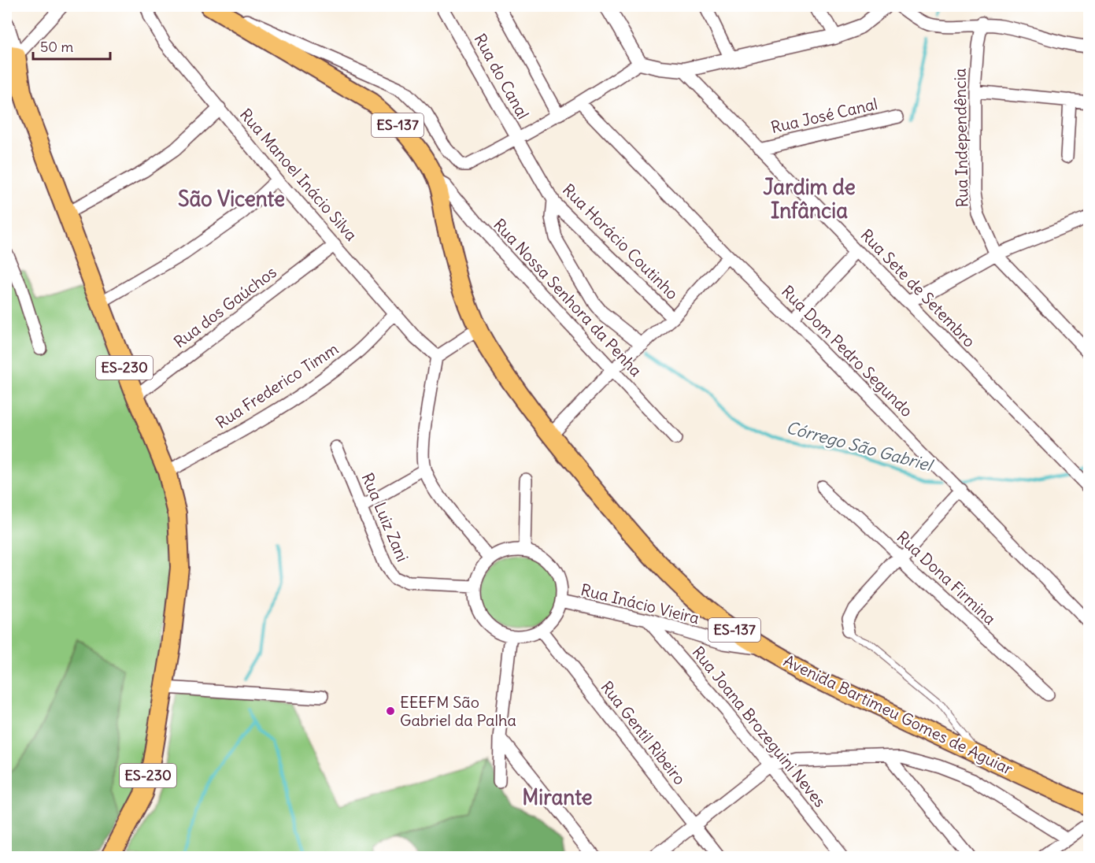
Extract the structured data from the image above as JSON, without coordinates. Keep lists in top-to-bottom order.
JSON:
{
  "streets": {
    "main road": ["ES-137", "ES-230", "Avenida Bartimeu Gomes de Aguiar"],
    "street": [
      "Rua do Canal",
      "Rua José Canal",
      "Rua Independência",
      "Rua Manoel Inácio Silva",
      "Rua Horácio Coutinho",
      "Rua Sete de Setembro",
      "Rua Nossa Senhora da Penha",
      "Rua dos Gaúchos",
      "Rua Dom Pedro Segundo",
      "Rua Frederico Timm",
      "Rua Luiz Zani",
      "Rua Dona Firmina",
      "Rua Inácio Vieira",
      "Rua Joana Brozeguini Neves",
      "Rua Gentil Ribeiro"
    ]
  },
  "crossings": [
    ["Rua do Canal", "Rua Horácio Coutinho"],
    ["Rua José Canal", "Rua Sete de Setembro"],
    ["ES-137", "Rua Nossa Senhora da Penha"],
    ["ES-137", "Avenida Bartimeu Gomes de Aguiar"],
    ["Rua Manoel Inácio Silva", "Rua dos Gaúchos"],
    ["Rua Manoel Inácio Silva", "Rua Frederico Timm"],
    ["Rua dos Gaúchos", "ES-230"],
    ["ES-230", "Rua Frederico Timm"],
    ["Rua Luiz Zani", "Rua Inácio Vieira"],
    ["Rua Luiz Zani", "Rua Gentil Ribeiro"],
    ["Rua Inácio Vieira", "Avenida Bartimeu Gomes de Aguiar"],
    ["Rua Inácio Vieira", "Rua Joana Brozeguini Neves"],
    ["Rua Inácio Vieira", "Rua Gentil Ribeiro"]
  ],
  "districts": ["Jardim de Infância", "São Vicente", "Mirante"],
  "water": ["Córrego São Gabriel"],
  "places": ["EEEFM São Gabriel da Palha"],
  "scale_bar": "50 m"
}
